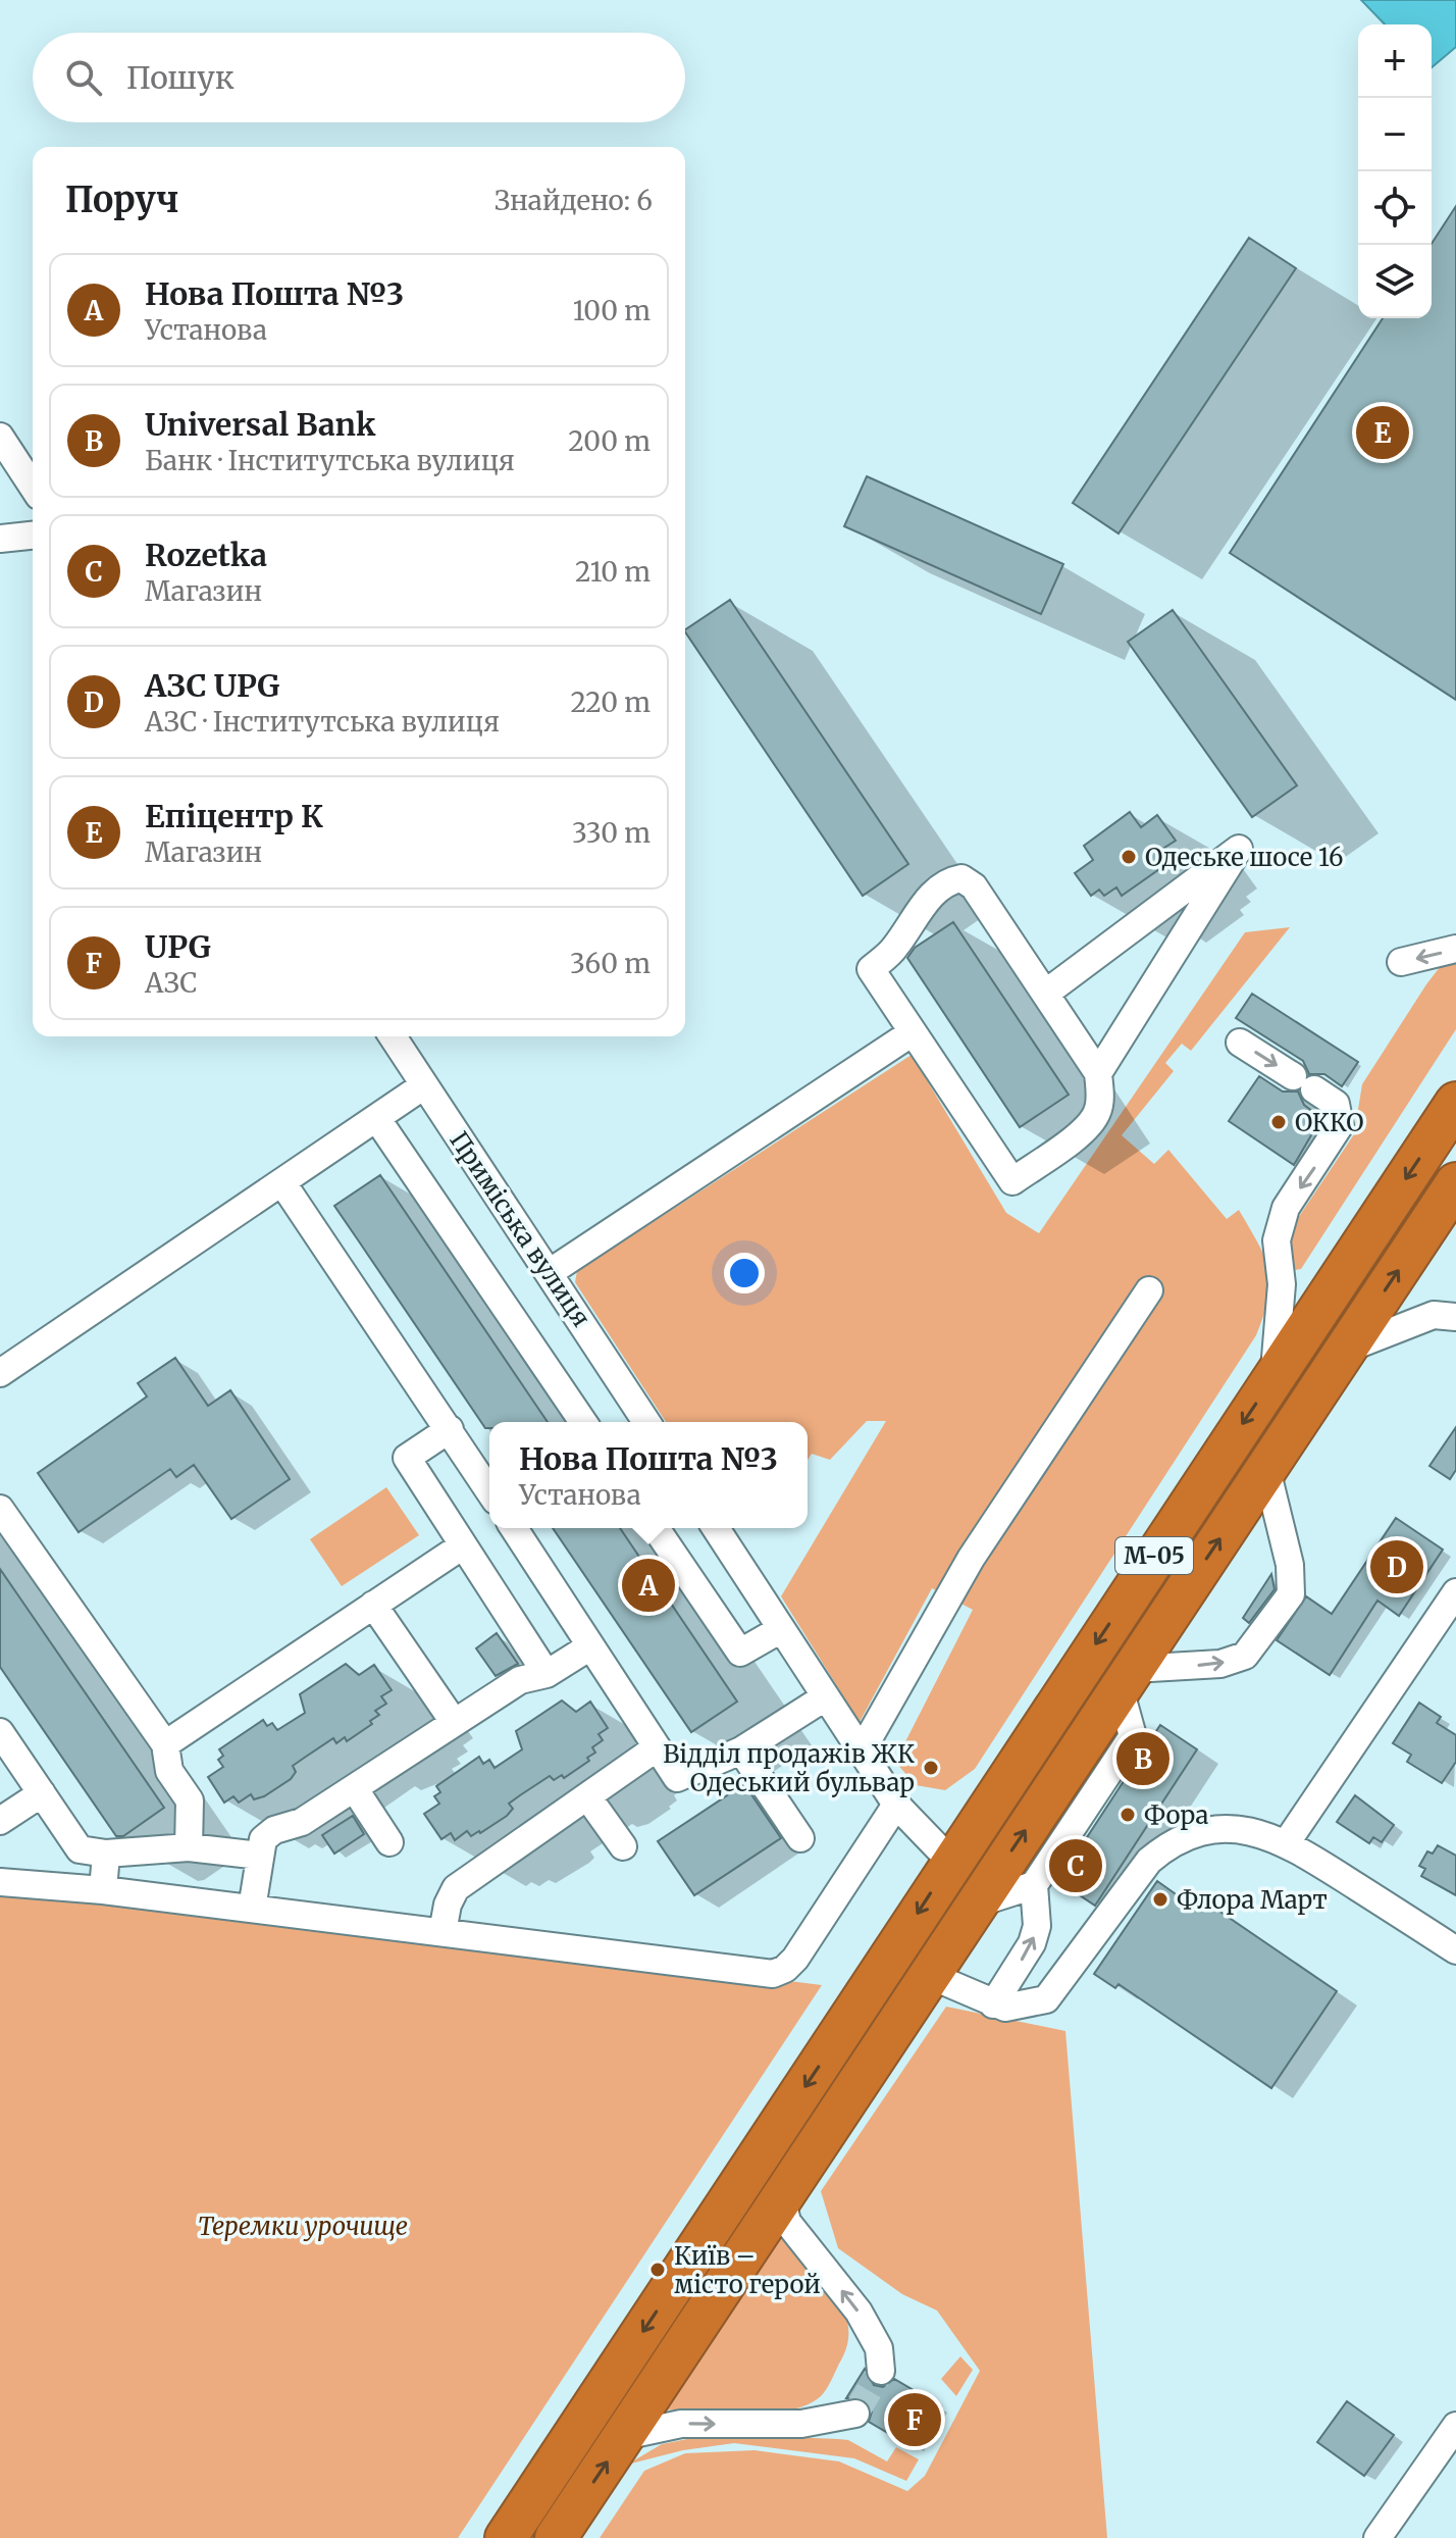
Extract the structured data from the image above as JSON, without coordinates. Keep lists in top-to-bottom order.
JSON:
{
  "streets": {
    "highway": ["М-05"],
    "street": ["Приміська вулиця"]
  },
  "parks": ["Теремки урочище"],
  "places": [
    "Одеське шосе 16",
    "ОККО",
    "Відділ продажів ЖК Одеський бульвар",
    "Фора",
    "Флора Март",
    "Київ – місто герой"
  ],
  "page": {
    "map_buttons": ["+", "−"],
    "search": "Пошук",
    "heading": ["Поруч", "Знайдено: 6"],
    "list": [
      {
        "mark": "A",
        "name": "Нова Пошта №3",
        "note": "Установа",
        "value": "100 m"
      },
      {
        "mark": "B",
        "name": "Universal Bank",
        "note": "Банк · Інститутська вулиця",
        "value": "200 m"
      },
      {
        "mark": "C",
        "name": "Rozetka",
        "note": "Магазин",
        "value": "210 m"
      },
      {
        "mark": "D",
        "name": "АЗС UPG",
        "note": "АЗС · Інститутська вулиця",
        "value": "220 m"
      },
      {
        "mark": "E",
        "name": "Епіцентр К",
        "note": "Магазин",
        "value": "330 m"
      },
      {
        "mark": "F",
        "name": "UPG",
        "note": "АЗС",
        "value": "360 m"
      }
    ],
    "pins": [
      "E",
      "D",
      "A",
      "B",
      "C",
      "F"
    ],
    "popup": ["Нова Пошта №3", "Установа"]
  }
}
